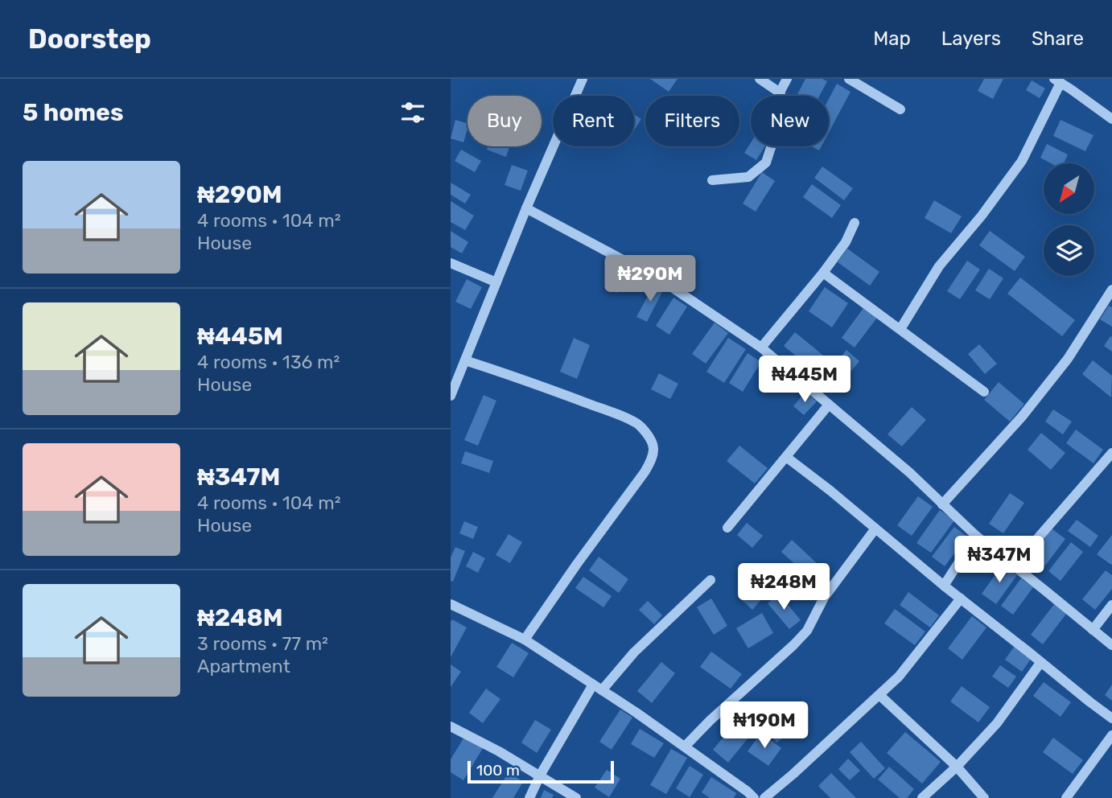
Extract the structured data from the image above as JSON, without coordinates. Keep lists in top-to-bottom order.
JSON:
{
  "scale_bar": "100 m",
  "north": "bottom left",
  "page": {
    "header": "Doorstep",
    "nav": ["Map", "Layers", "Share"],
    "heading": "5 homes",
    "chip": [
      "Buy",
      "Rent",
      "Filters",
      "New"
    ],
    "list": [
      {
        "name": "₦290M",
        "note": "4 rooms · 104 m² · House"
      },
      {
        "name": "₦445M",
        "note": "4 rooms · 136 m² · House"
      },
      {
        "name": "₦347M",
        "note": "4 rooms · 104 m² · House"
      },
      {
        "name": "₦248M",
        "note": "3 rooms · 77 m² · Apartment"
      }
    ],
    "price": [
      "₦290M",
      "₦445M",
      "₦347M",
      "₦248M",
      "₦190M"
    ],
    "scale": "100 m"
  }
}
